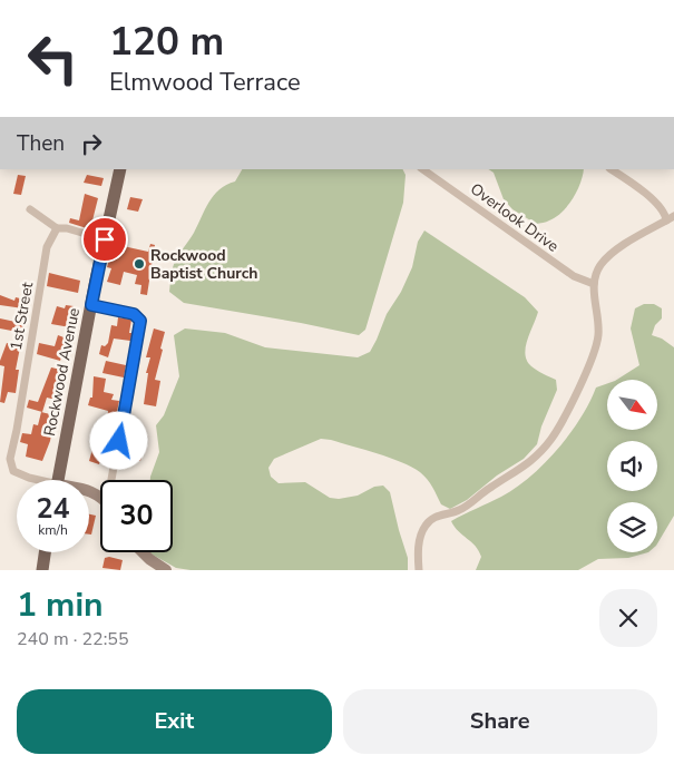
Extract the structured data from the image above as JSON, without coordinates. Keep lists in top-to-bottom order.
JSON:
{
  "streets": {
    "main road": ["Rockwood Avenue"],
    "street": ["Overlook Drive", "1st Street"]
  },
  "places": ["Rockwood Baptist Church"],
  "north": "bottom right",
  "page": {
    "turn": ["120 m", "Elmwood Terrace"],
    "then": "Then",
    "speed": "24 km/h",
    "limit": "30",
    "heading": ["1 min", "240 m · 22:55"],
    "buttons": ["Exit", "Share"]
  }
}
